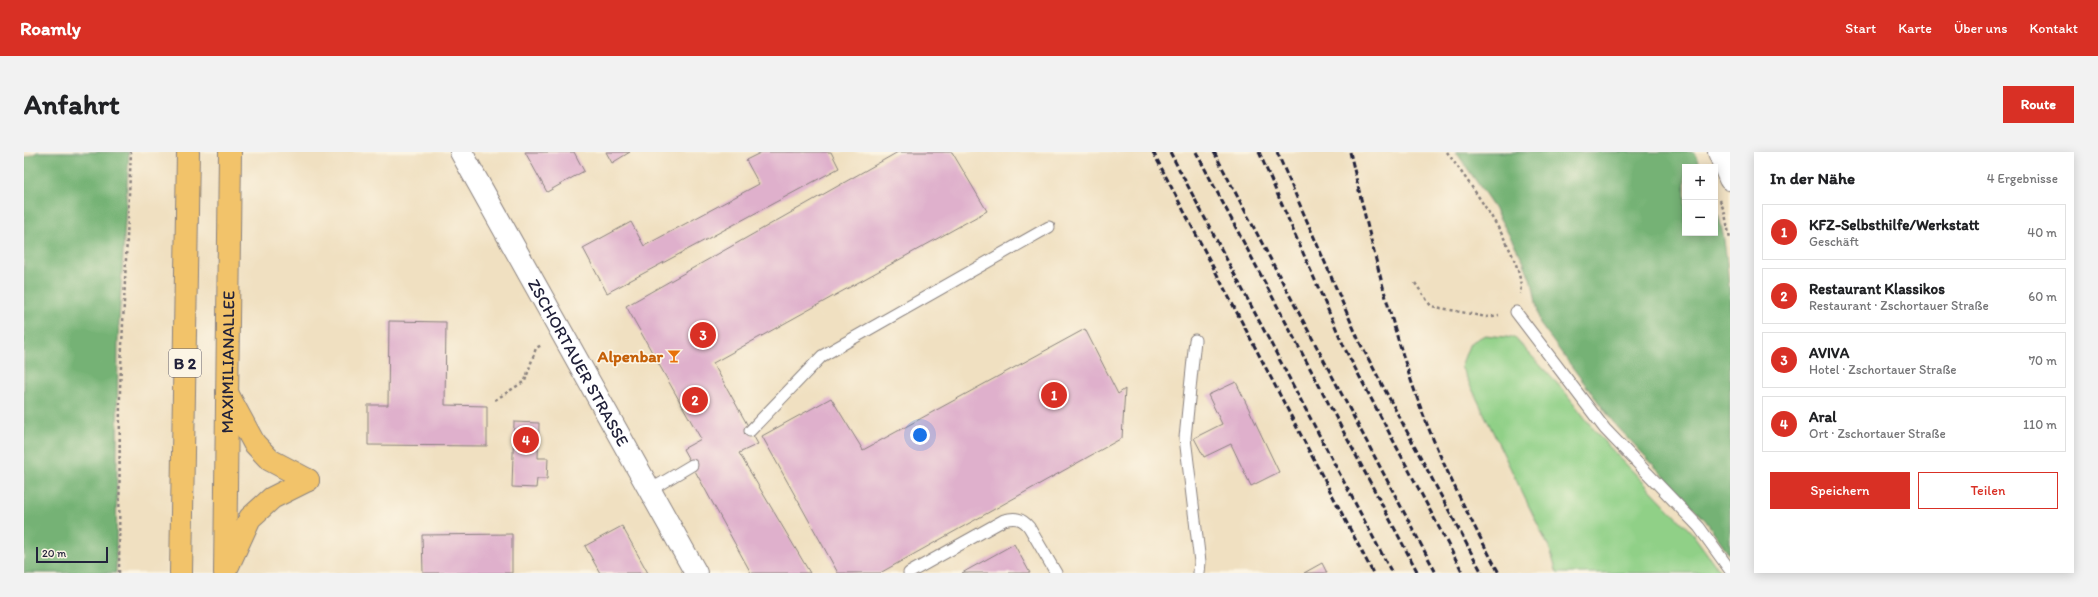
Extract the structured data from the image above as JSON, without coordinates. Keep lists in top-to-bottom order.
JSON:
{
  "streets": {
    "highway": ["MAXIMILIANALLEE", "B 2"],
    "street": ["ZSCHORTAUER STRASSE"]
  },
  "places": {
    "bar": ["Alpenbar"]
  },
  "scale_bar": "20 m",
  "page": {
    "header": "Roamly",
    "nav": [
      "Start",
      "Karte",
      "Über uns",
      "Kontakt"
    ],
    "buttons": [
      "Route",
      ["Speichern", "Teilen"]
    ],
    "title": "Anfahrt",
    "heading": ["In der Nähe", "4 Ergebnisse"],
    "map_buttons": ["+", "−"],
    "list": [
      {
        "mark": "1",
        "name": "KFZ-Selbsthilfe/Werkstatt",
        "note": "Geschäft",
        "value": "40 m"
      },
      {
        "mark": "2",
        "name": "Restaurant Klassikos",
        "note": "Restaurant · Zschortauer Straße",
        "value": "60 m"
      },
      {
        "mark": "3",
        "name": "AVIVA",
        "note": "Hotel · Zschortauer Straße",
        "value": "70 m"
      },
      {
        "mark": "4",
        "name": "Aral",
        "note": "Ort · Zschortauer Straße",
        "value": "110 m"
      }
    ],
    "pins": [
      "3",
      "1",
      "2",
      "4"
    ],
    "scale": "20 m"
  }
}
